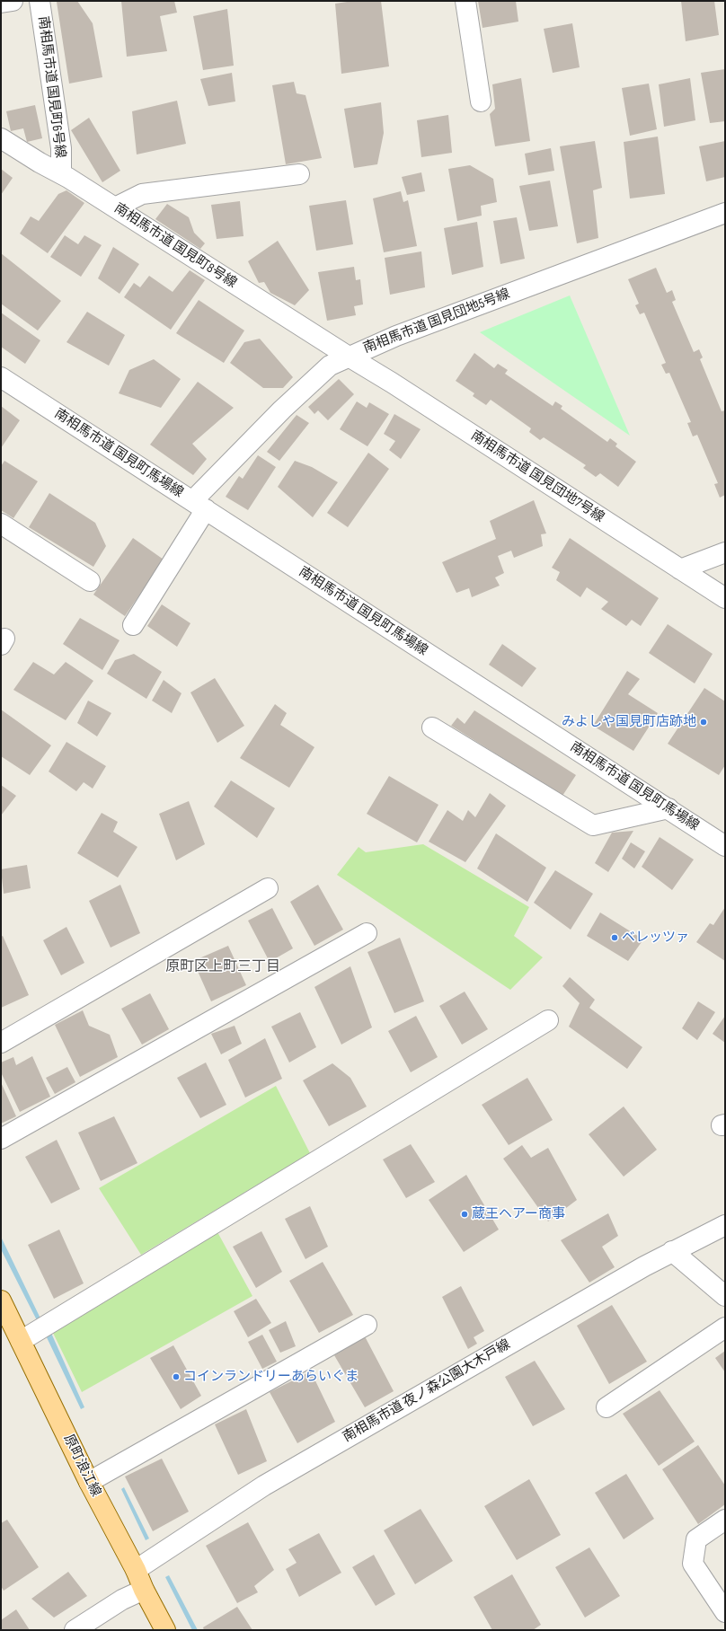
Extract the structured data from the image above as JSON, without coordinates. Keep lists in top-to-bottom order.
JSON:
{
  "streets": {
    "main road": ["原町浪江線"],
    "street": [
      "南相馬市道 国見町6号線",
      "南相馬市道 国見町8号線",
      "南相馬市道 国見団地5号線",
      "南相馬市道 国見町馬場線",
      "南相馬市道 国見団地7号線",
      "南相馬市道 夜ノ森公園大木戸線"
    ]
  },
  "crossings": [
    ["南相馬市道 国見町6号線", "南相馬市道 国見町8号線"],
    ["南相馬市道 国見町8号線", "南相馬市道 国見団地5号線"],
    ["南相馬市道 国見町8号線", "南相馬市道 国見団地7号線"],
    ["南相馬市道 国見団地5号線", "南相馬市道 国見町馬場線"],
    ["南相馬市道 国見団地5号線", "南相馬市道 国見団地7号線"],
    ["南相馬市道 夜ノ森公園大木戸線", "原町浪江線"]
  ],
  "districts": ["原町区上町三丁目"],
  "places": [
    "みよしや国見町店跡地",
    "ベレッツァ",
    "蔵王ヘアー商事",
    "コインランドリーあらいぐま"
  ]
}
